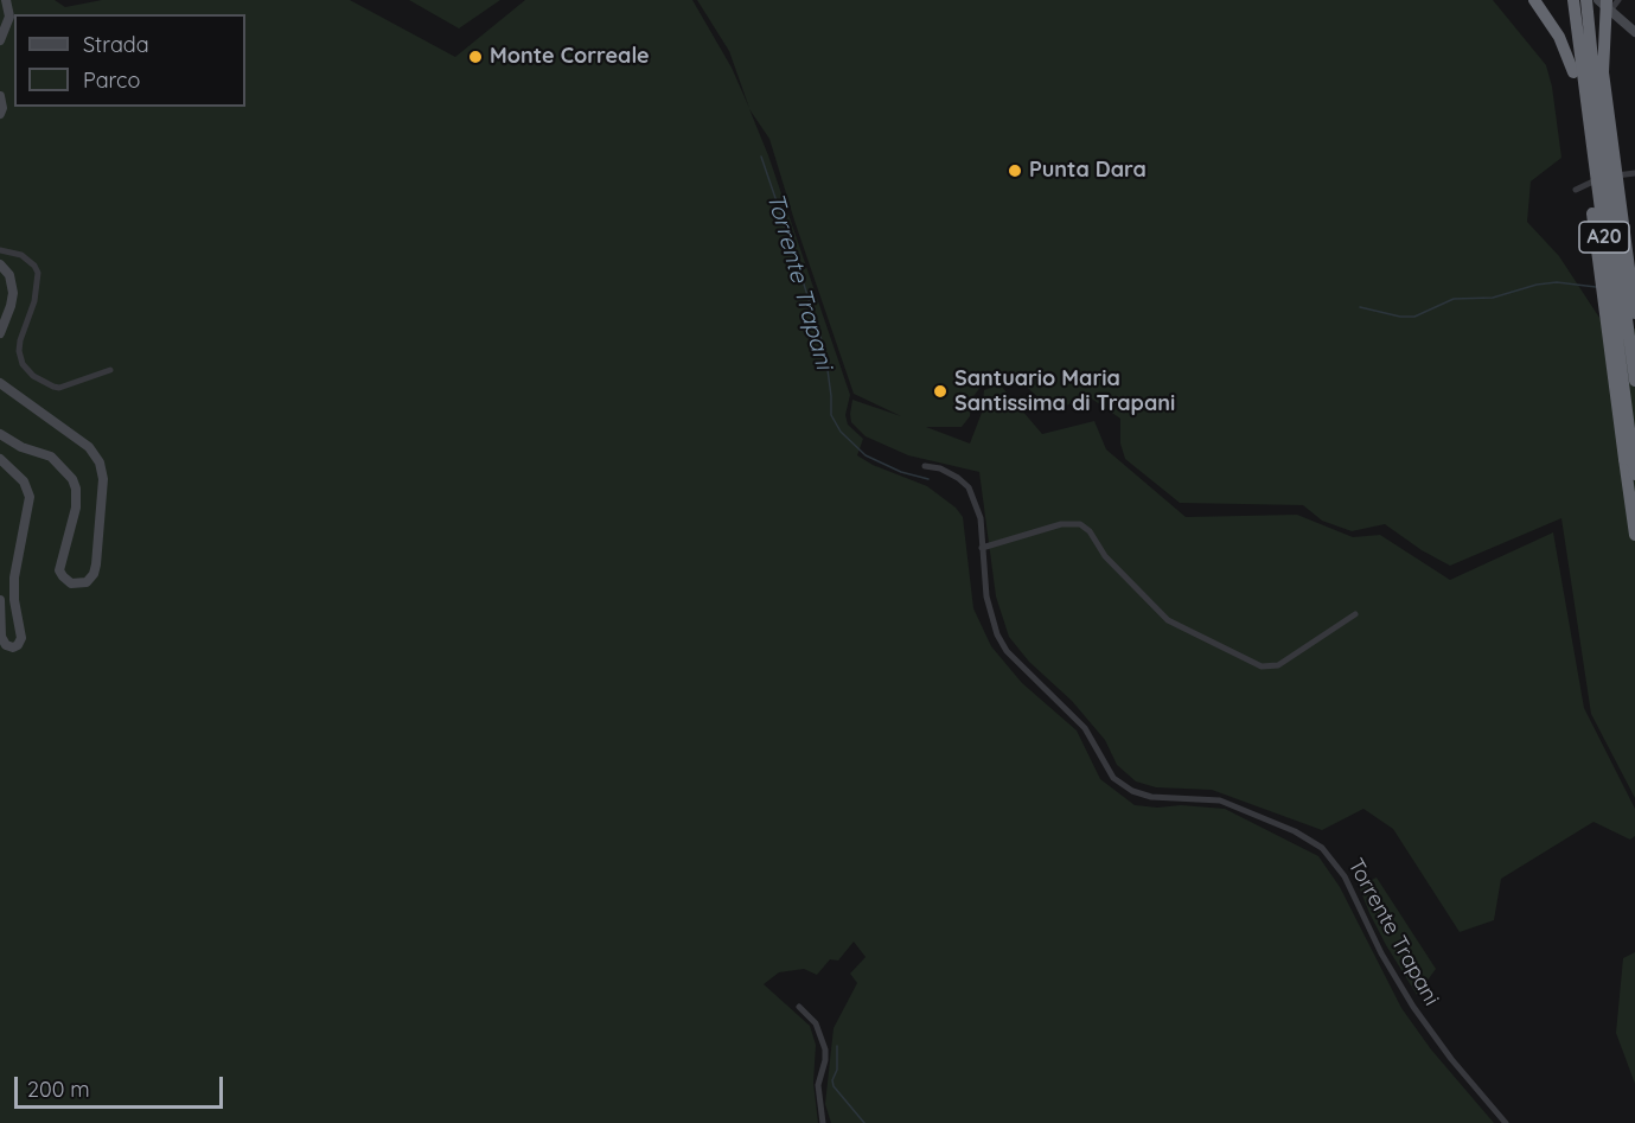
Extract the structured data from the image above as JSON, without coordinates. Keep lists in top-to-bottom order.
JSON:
{
  "streets": {
    "highway": ["A20"]
  },
  "water": ["Torrente Trapani"],
  "places": ["Monte Correale", "Punta Dara", "Santuario Maria Santissima di Trapani"],
  "legend": ["Strada", "Parco"],
  "scale_bar": "200 m"
}
